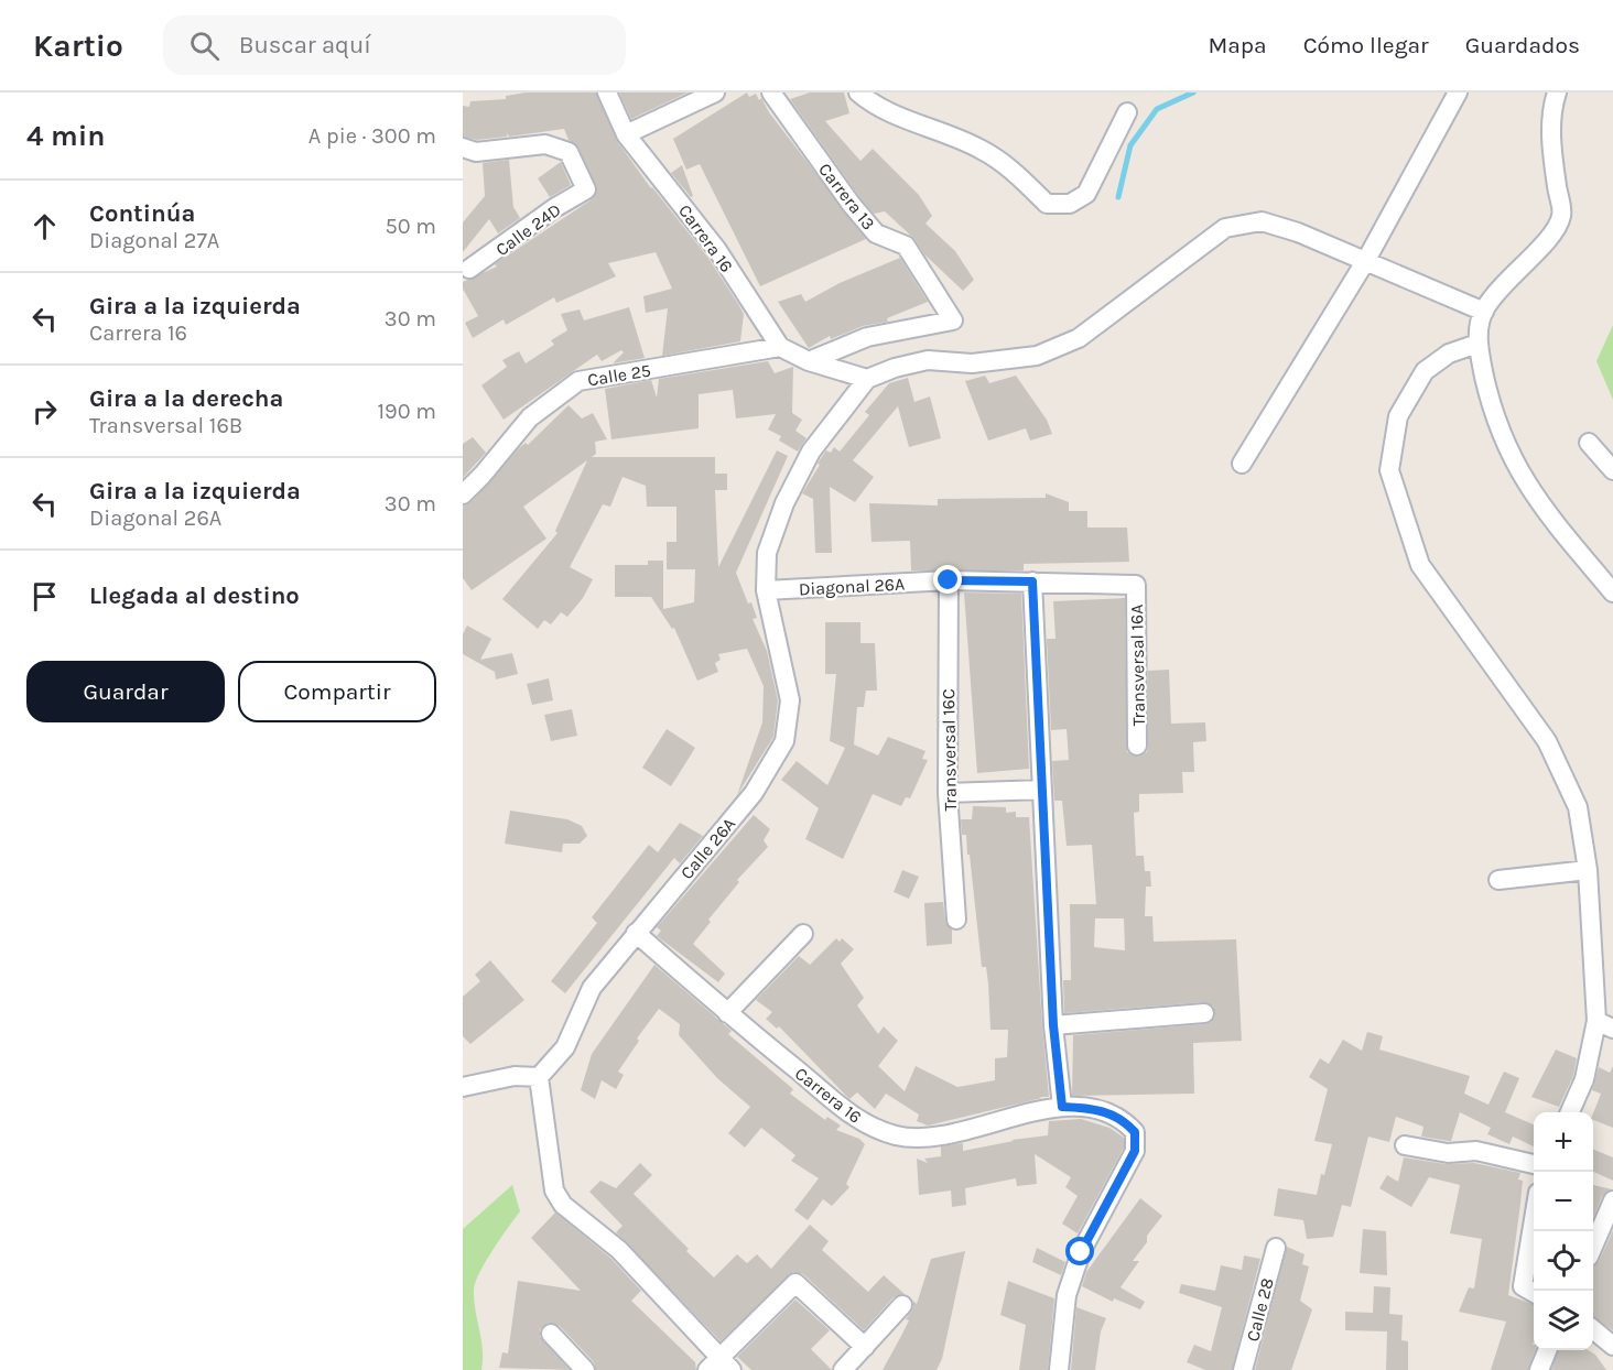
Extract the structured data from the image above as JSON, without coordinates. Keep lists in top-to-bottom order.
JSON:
{
  "streets": {
    "street": [
      "Carrera 13",
      "Calle 24D",
      "Carrera 16",
      "Calle 25",
      "Diagonal 26A",
      "Transversal 16A",
      "Transversal 16C",
      "Calle 26A",
      "Calle 28"
    ]
  },
  "crossings": [
    ["Carrera 16", "Calle 25"],
    ["Carrera 16", "Calle 26A"],
    ["Diagonal 26A", "Transversal 16A"],
    ["Diagonal 26A", "Transversal 16C"],
    ["Diagonal 26A", "Calle 26A"]
  ],
  "page": {
    "header": "Kartio",
    "search": "Buscar aquí",
    "nav": ["Mapa", "Cómo llegar", "Guardados"],
    "heading": ["4 min", "A pie · 300 m"],
    "list": [
      ["Continúa", "Diagonal 27A", "50 m"],
      ["Gira a la izquierda", "Carrera 16", "30 m"],
      ["Gira a la derecha", "Transversal 16B", "190 m"],
      ["Gira a la izquierda", "Diagonal 26A", "30 m"],
      "Llegada al destino"
    ],
    "buttons": ["Guardar", "Compartir"],
    "map_buttons": ["+", "−"]
  }
}
